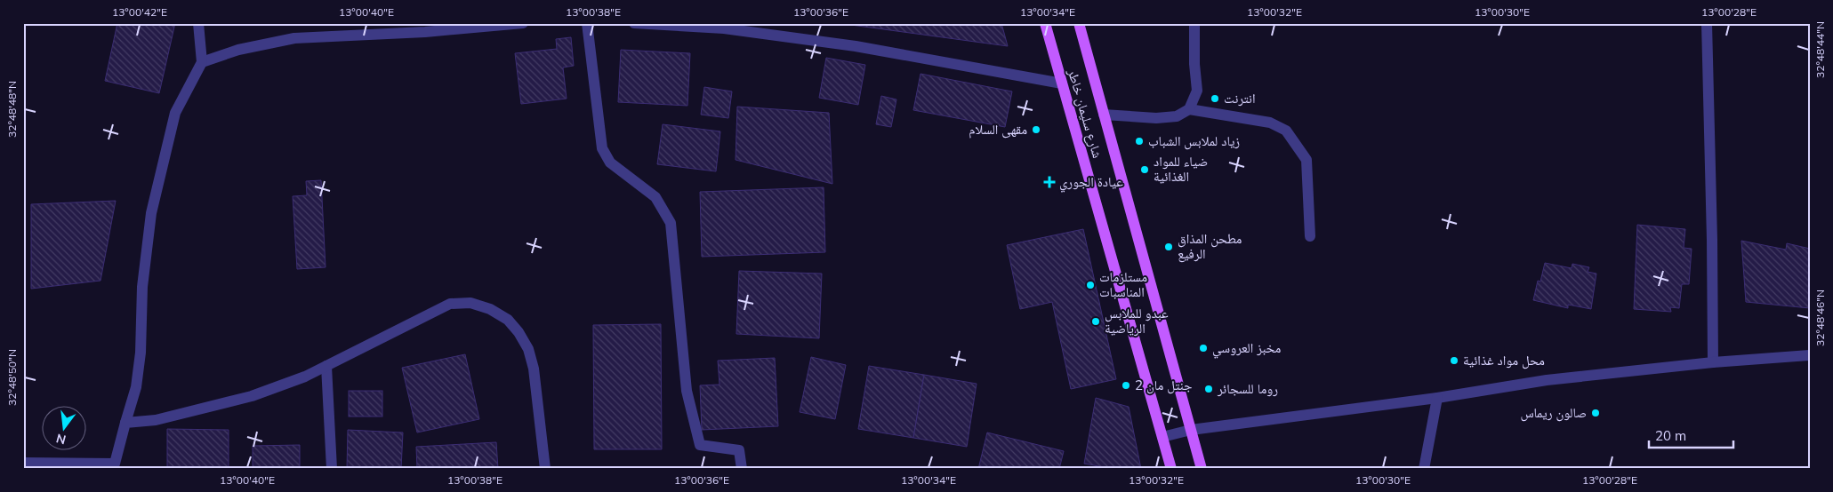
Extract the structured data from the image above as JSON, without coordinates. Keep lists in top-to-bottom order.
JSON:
{
  "streets": {
    "main road": ["شارع سليمان خاطر"]
  },
  "places": {
    "other": [
      "انترنت",
      "مقهى السلام",
      "زياد لملابس الشباب",
      "ضياء للمواد الغذائية",
      "مطحن المذاق الرفيع",
      "مستلزمات المناسبات",
      "عبدو للملابس الرياضية",
      "مخبز العروسي",
      "محل مواد غذائية",
      "جنتل مان 2",
      "روما للسجائر",
      "صالون ريماس"
    ],
    "health": ["عيادة الجوري"]
  },
  "scale_bar": "20 m",
  "north": "bottom",
  "coordinates": [
    "13°00'42\"E",
    "13°00'40\"E",
    "13°00'38\"E",
    "13°00'36\"E",
    "13°00'34\"E",
    "13°00'32\"E",
    "13°00'30\"E",
    "13°00'28\"E",
    "32°48'44\"N",
    "32°48'48\"N",
    "32°48'46\"N",
    "32°48'50\"N"
  ]
}
